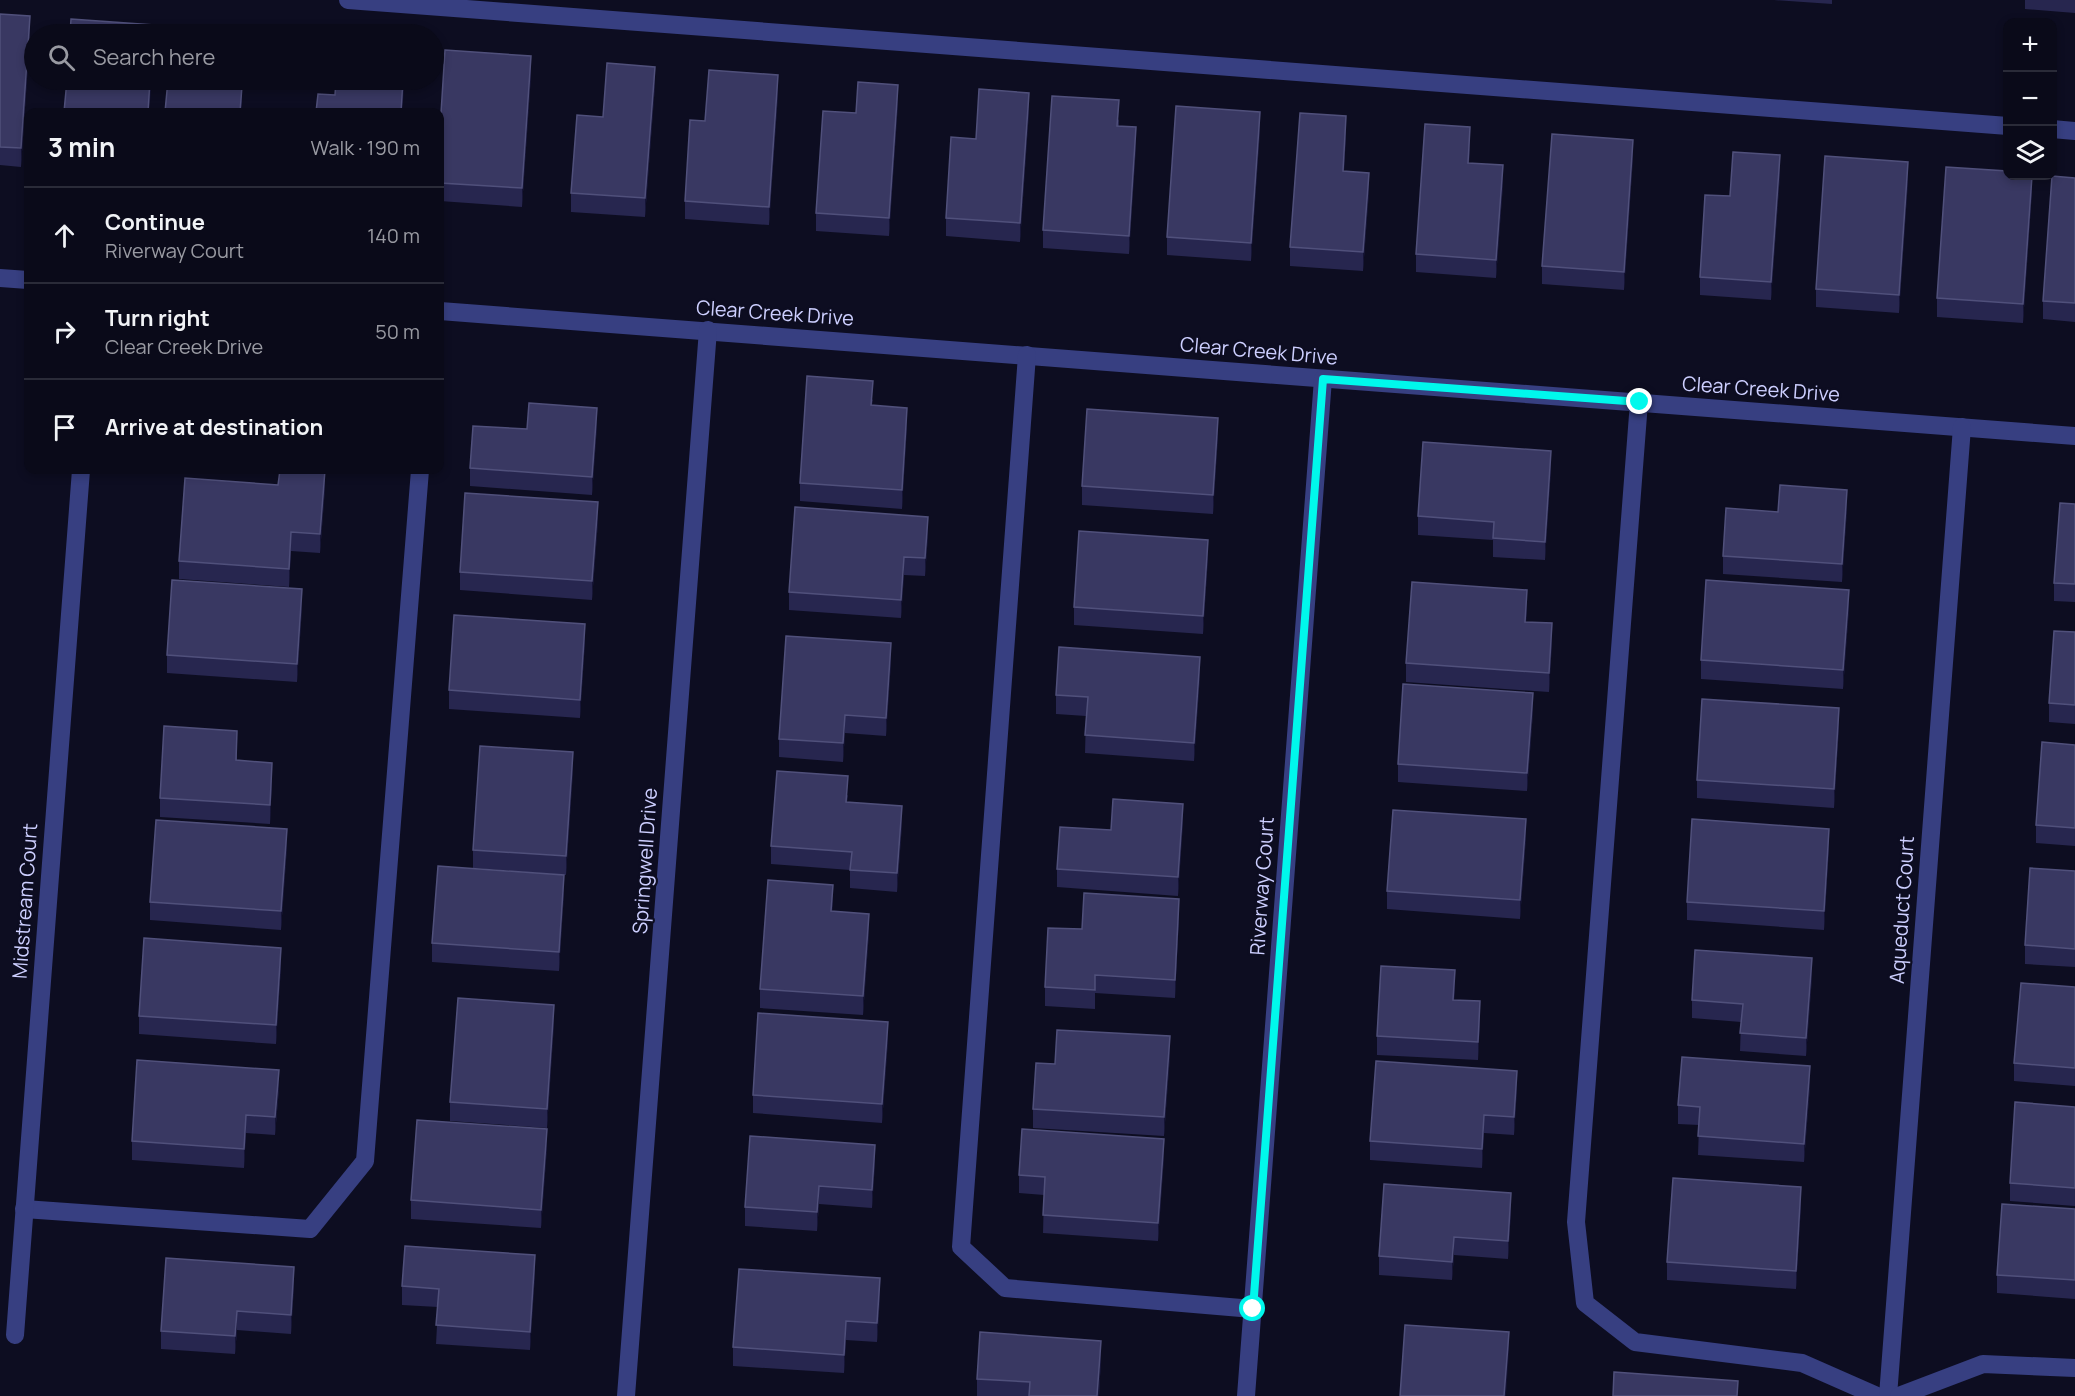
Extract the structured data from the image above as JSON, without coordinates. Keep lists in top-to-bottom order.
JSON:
{
  "streets": {
    "street": [
      "Clear Creek Drive",
      "Springwell Drive",
      "Riverway Court",
      "Midstream Court",
      "Aqueduct Court"
    ]
  },
  "crossings": [
    ["Clear Creek Drive", "Springwell Drive"],
    ["Clear Creek Drive", "Riverway Court"],
    ["Clear Creek Drive", "Aqueduct Court"]
  ],
  "page": {
    "map_buttons": ["+", "−"],
    "search": "Search here",
    "heading": ["3 min", "Walk · 190 m"],
    "list": [
      ["Continue", "Riverway Court", "140 m"],
      ["Turn right", "Clear Creek Drive", "50 m"],
      "Arrive at destination"
    ]
  }
}
